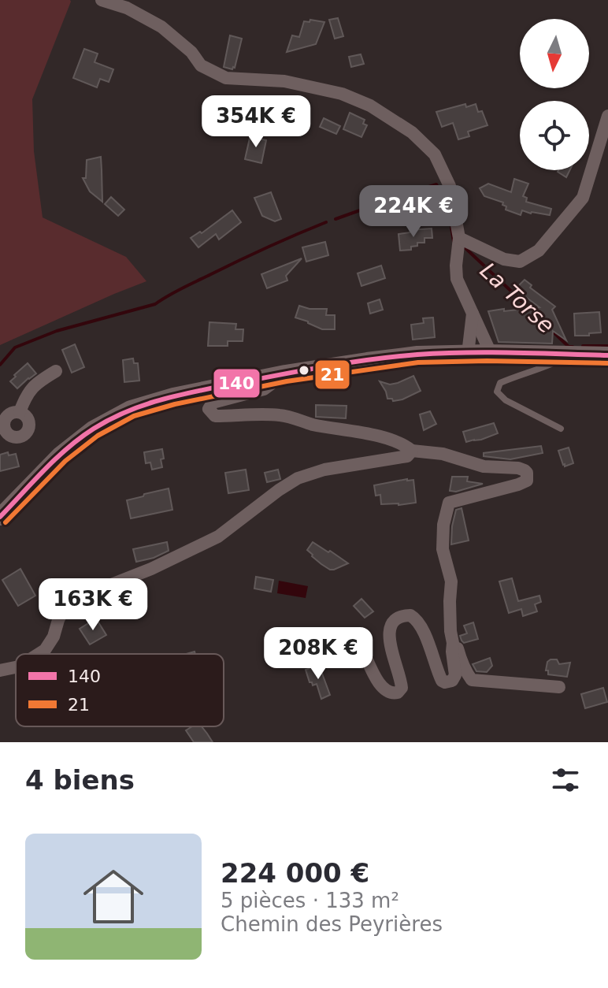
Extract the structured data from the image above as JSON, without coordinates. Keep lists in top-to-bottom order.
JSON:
{
  "water": ["La Torse"],
  "lines": ["transit line 140", "transit line 21"],
  "legend": ["140", "21"],
  "north": "bottom",
  "page": {
    "price": [
      "354K €",
      "224K €",
      "163K €",
      "208K €"
    ],
    "heading": "4 biens",
    "list": [
      {
        "name": "224 000 €",
        "note": "5 pièces · 133 m² · Chemin des Peyrières"
      }
    ]
  }
}
